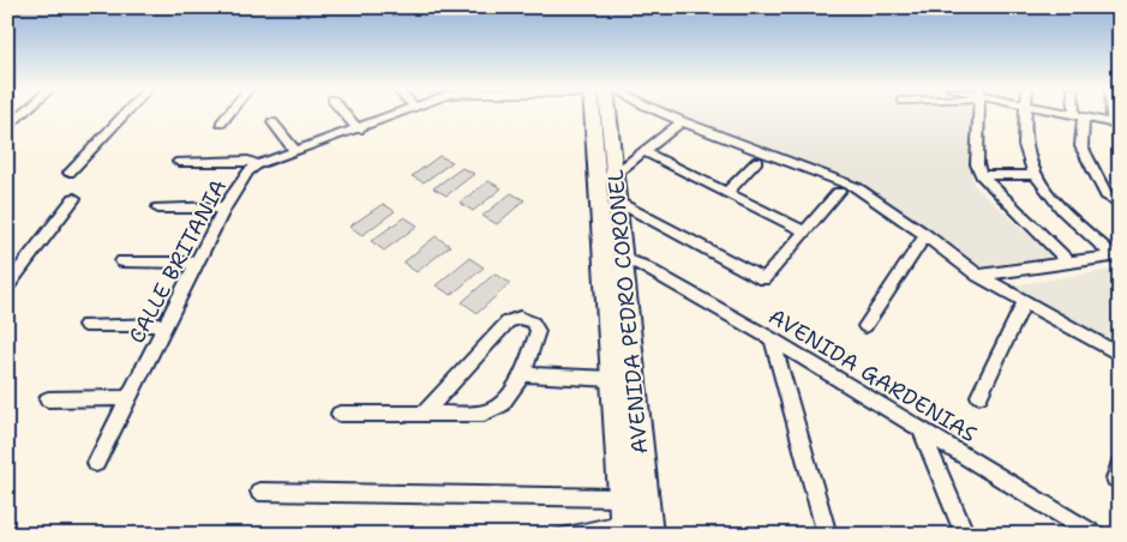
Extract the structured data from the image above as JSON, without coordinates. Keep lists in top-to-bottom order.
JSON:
{
  "streets": {
    "main road": ["AVENIDA PEDRO CORONEL"],
    "street": ["CALLE BRITANIA", "AVENIDA GARDENIAS"]
  },
  "crossings": [
    ["AVENIDA PEDRO CORONEL", "AVENIDA GARDENIAS"]
  ]
}
